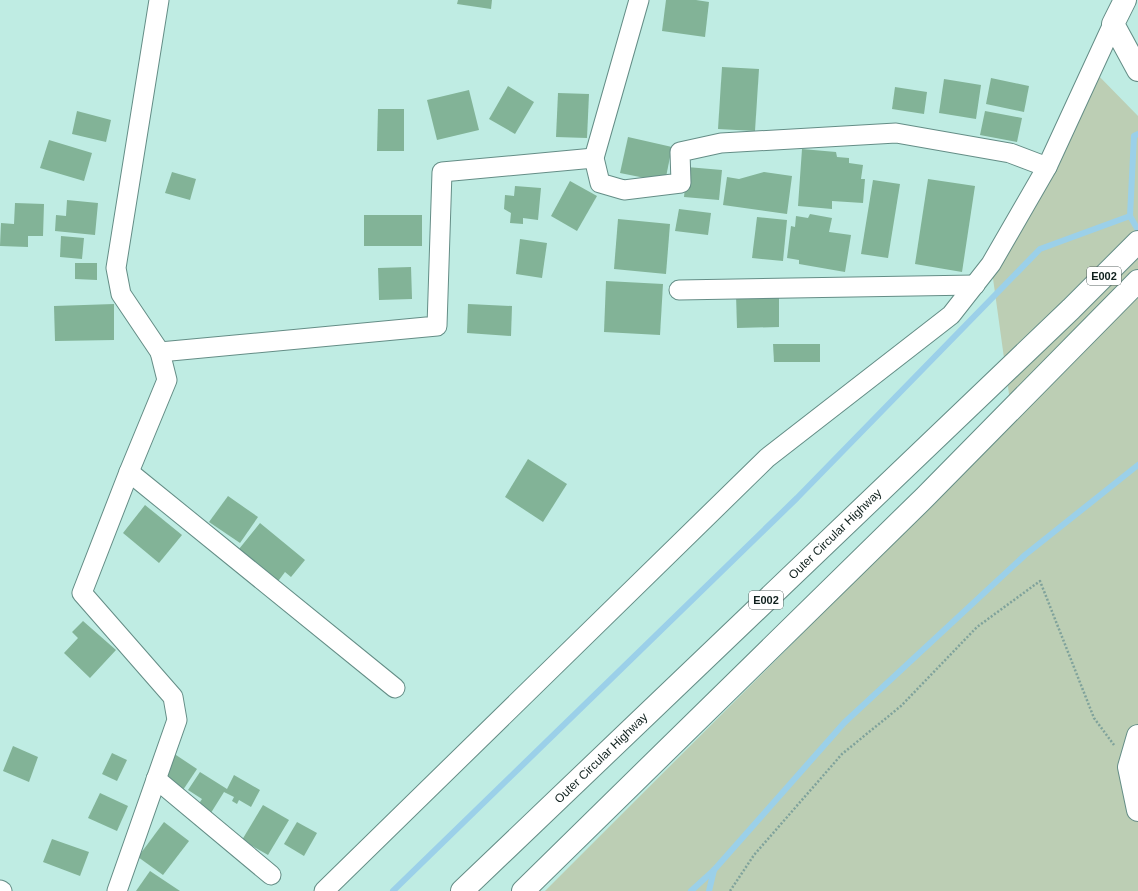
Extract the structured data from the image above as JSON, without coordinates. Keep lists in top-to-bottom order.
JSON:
{
  "streets": {
    "main road": ["E002", "Outer Circular Highway"]
  }
}
